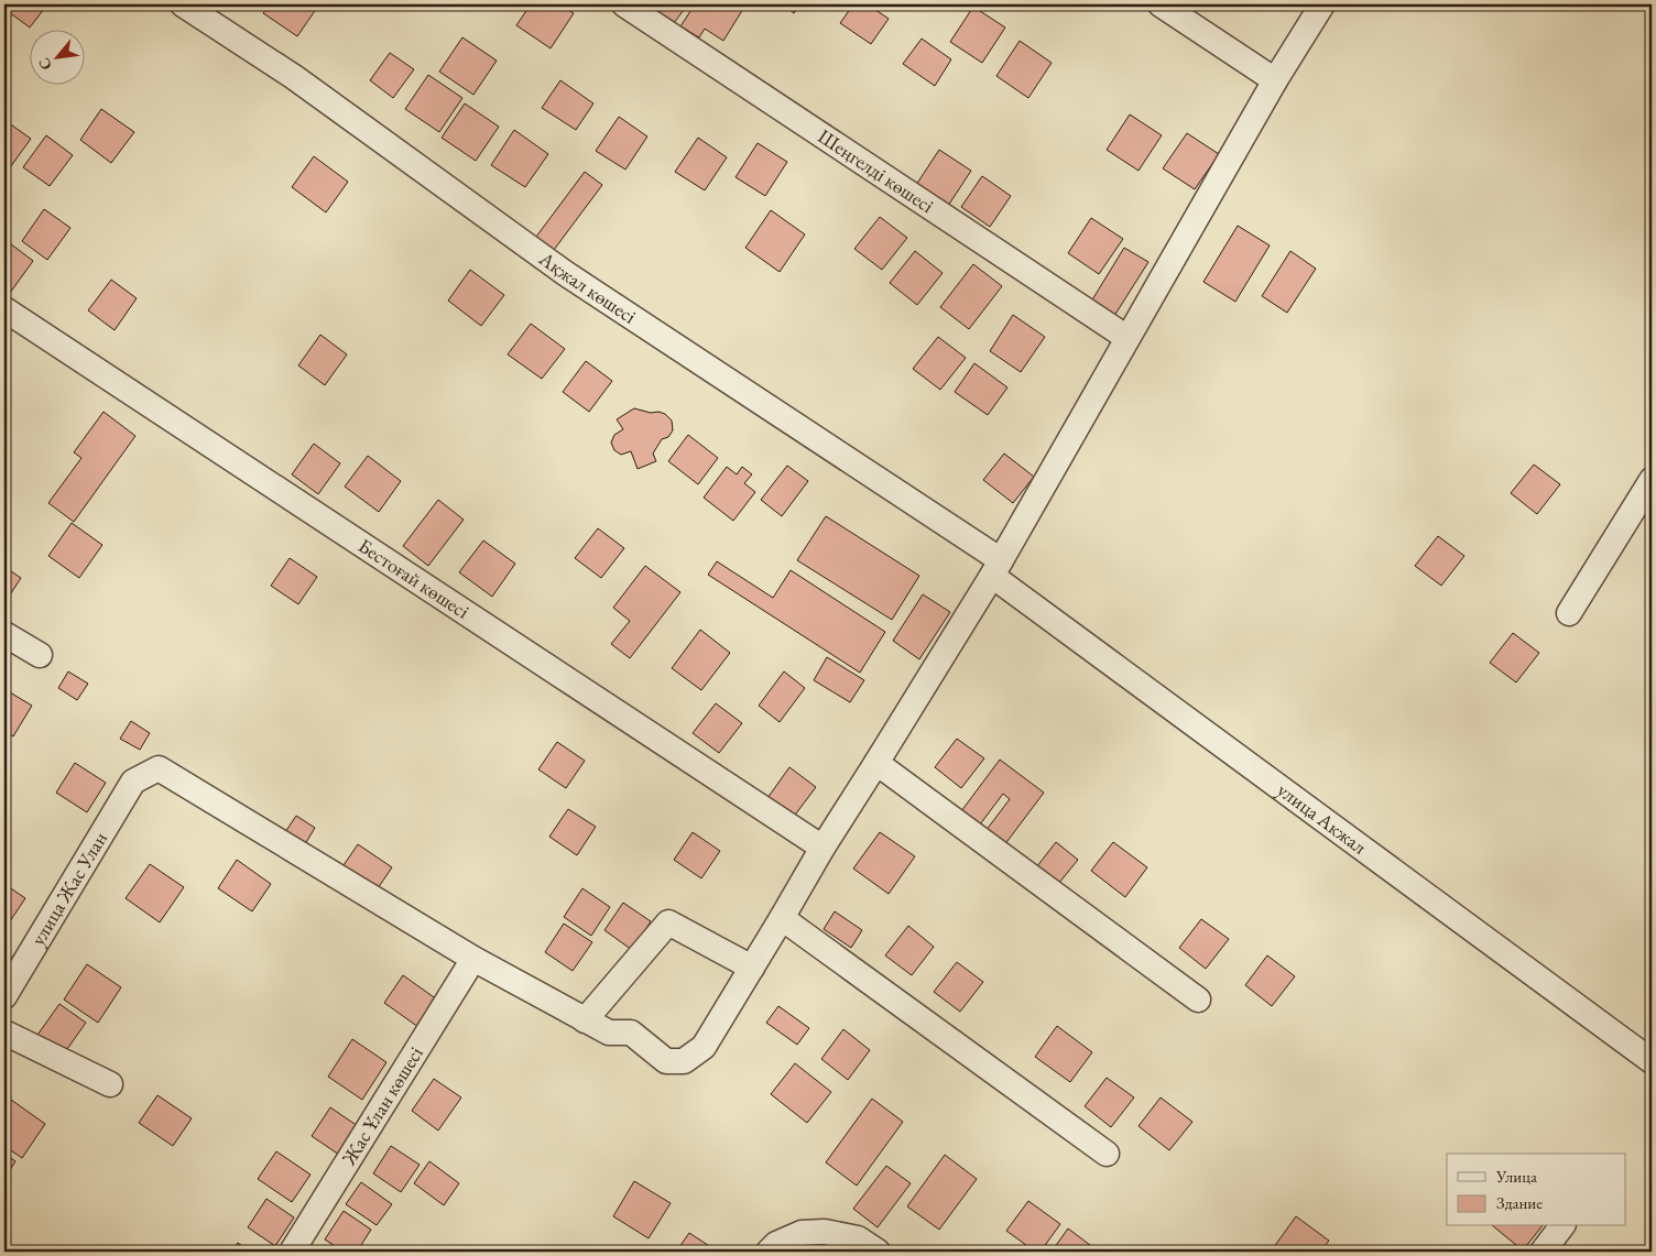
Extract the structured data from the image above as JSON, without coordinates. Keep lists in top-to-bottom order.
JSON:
{
  "streets": {
    "street": [
      "Шеңгелді көшесі",
      "Ақжал көшесі",
      "Бестоғай көшесі",
      "улица Акжал",
      "улица Жас Улан",
      "Жас Ұлан көшесі"
    ]
  },
  "crossings": [
    ["Ақжал көшесі", "улица Акжал"],
    ["улица Жас Улан", "Жас Ұлан көшесі"]
  ],
  "legend": ["Улица", "Здание"],
  "north": "bottom left"
}
